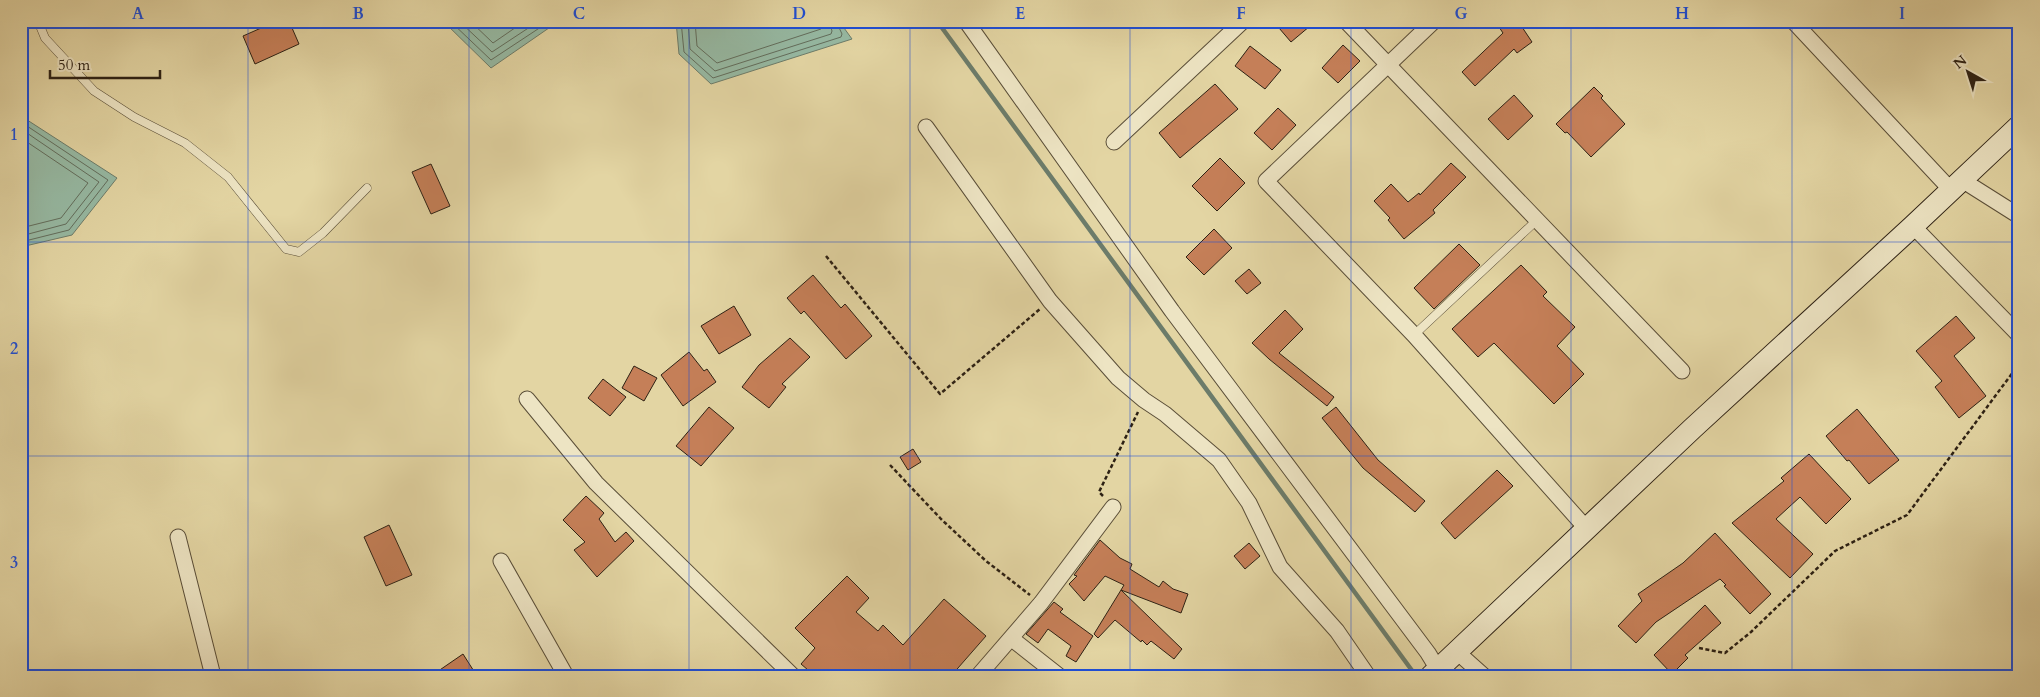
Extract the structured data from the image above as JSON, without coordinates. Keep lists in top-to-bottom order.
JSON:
{
  "scale_bar": "50 m",
  "north": "top left",
  "grid": {
    "columns": [
      "A",
      "B",
      "C",
      "D",
      "E",
      "F",
      "G",
      "H",
      "I"
    ],
    "rows": ["1", "2", "3"]
  }
}
